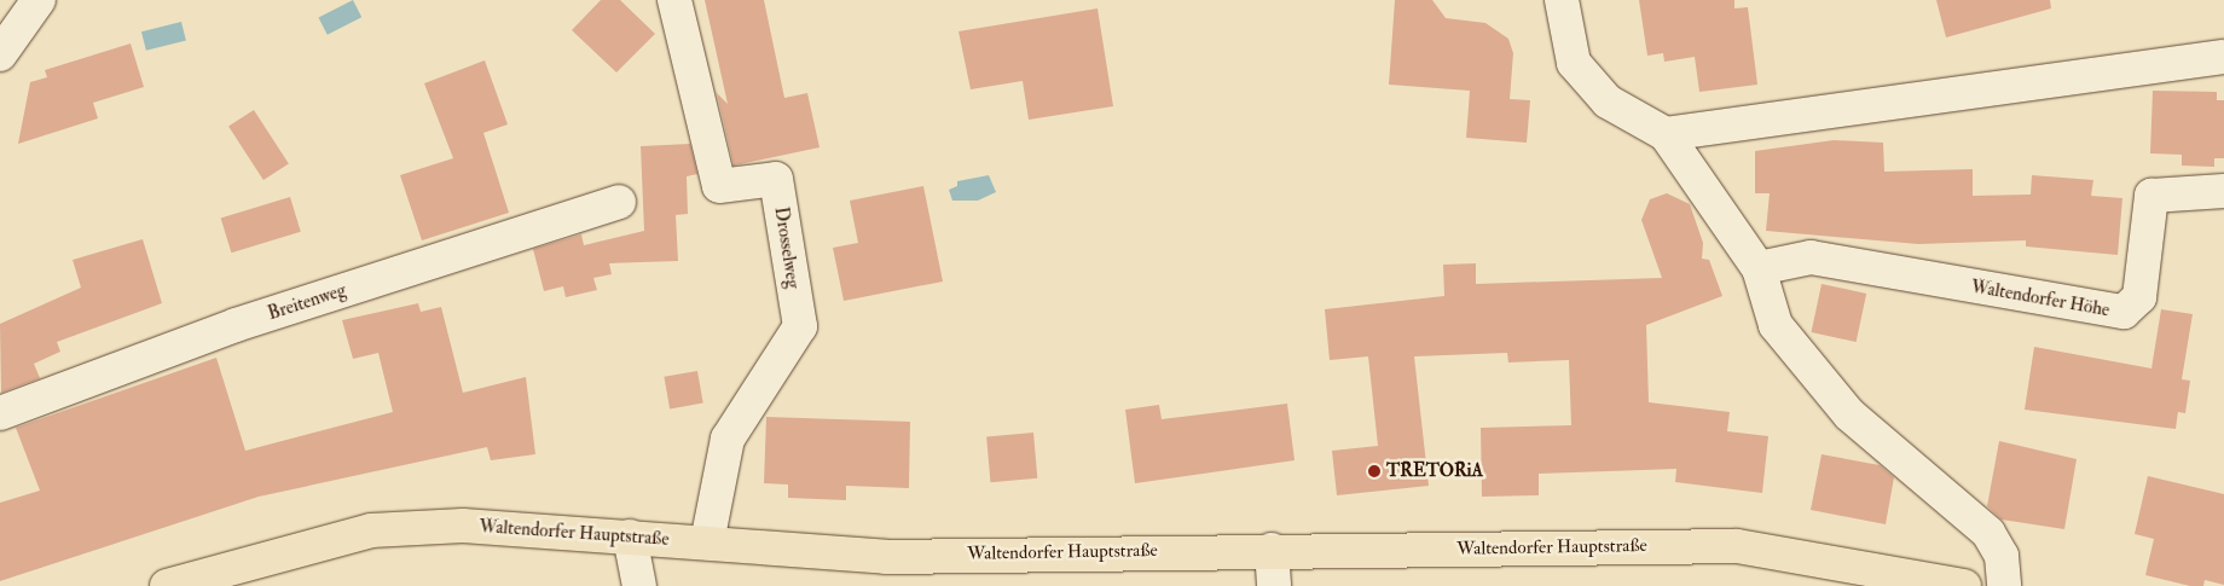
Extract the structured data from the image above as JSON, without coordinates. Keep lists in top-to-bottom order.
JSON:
{
  "streets": {
    "main road": ["Waltendorfer Hauptstraße"],
    "street": ["Drosselweg", "Waltendorfer Höhe", "Breitenweg"]
  },
  "crossings": [
    ["Drosselweg", "Waltendorfer Hauptstraße"]
  ],
  "places": ["TRETORiA"]
}
